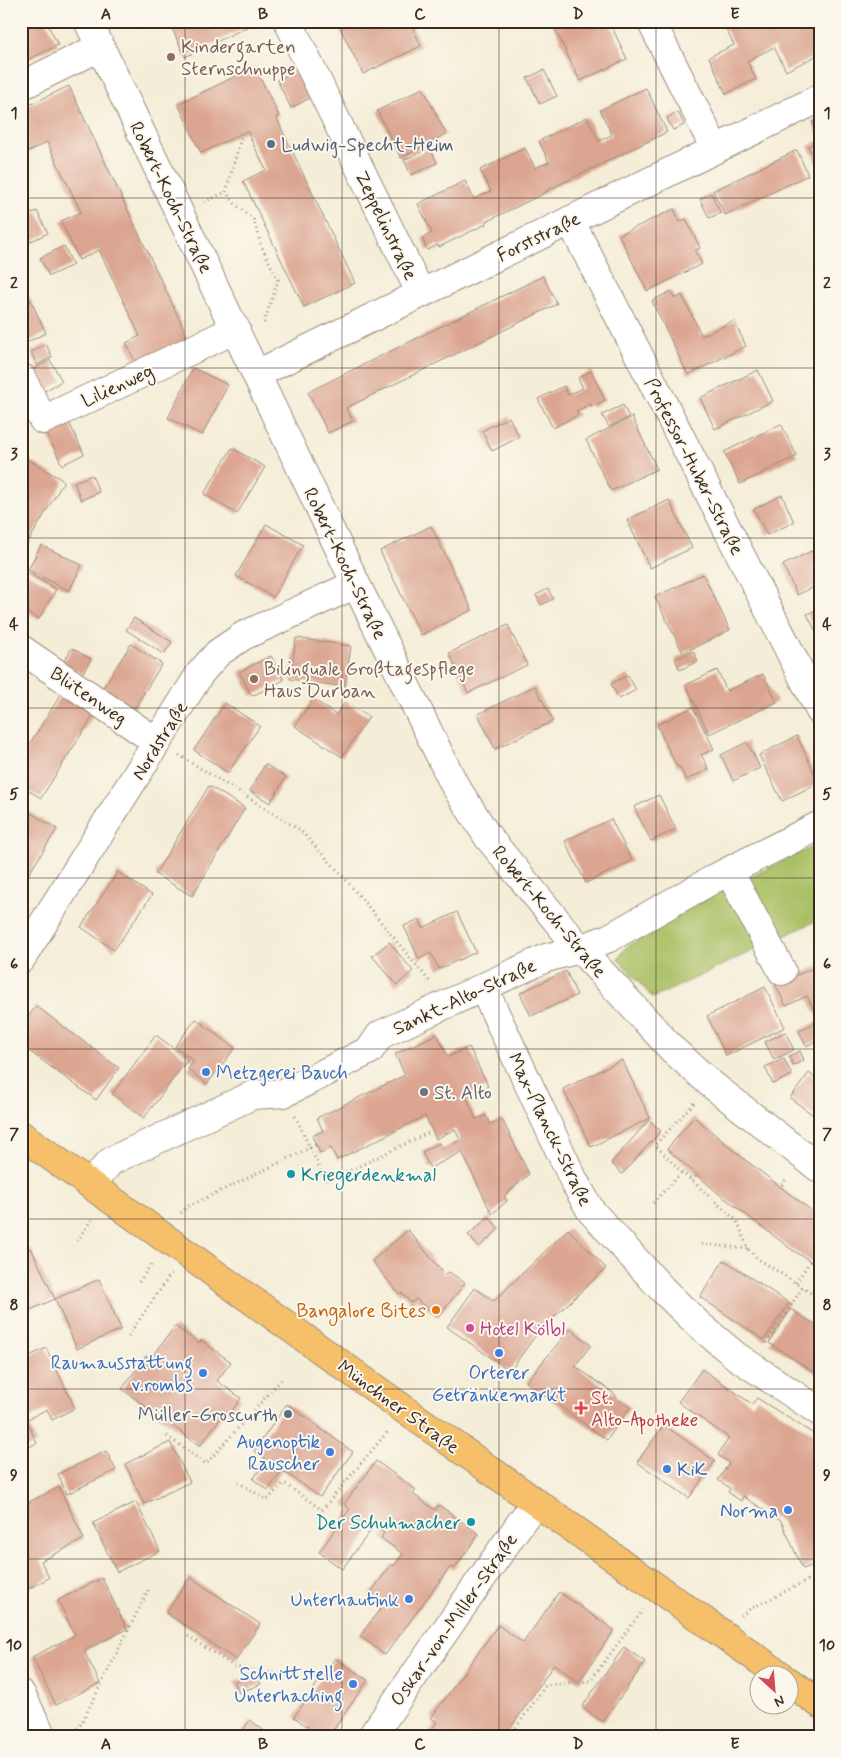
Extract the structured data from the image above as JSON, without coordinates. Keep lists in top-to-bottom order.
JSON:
{
  "streets": {
    "main road": ["Münchner Straße"],
    "street": [
      "Robert-Koch-Straße",
      "Zeppelinstraße",
      "Forststraße",
      "Lilienweg",
      "Professor-Huber-Straße",
      "Blütenweg",
      "Nordstraße",
      "Sankt-Alto-Straße",
      "Max-Planck-Straße",
      "Oskar-von-Miller-Straße"
    ]
  },
  "crossings": [
    ["Robert-Koch-Straße", "Forststraße"],
    ["Robert-Koch-Straße", "Lilienweg"],
    ["Robert-Koch-Straße", "Nordstraße"],
    ["Robert-Koch-Straße", "Sankt-Alto-Straße"],
    ["Zeppelinstraße", "Forststraße"],
    ["Forststraße", "Lilienweg"],
    ["Forststraße", "Professor-Huber-Straße"],
    ["Blütenweg", "Nordstraße"],
    ["Sankt-Alto-Straße", "Max-Planck-Straße"],
    ["Sankt-Alto-Straße", "Münchner Straße"],
    ["Münchner Straße", "Oskar-von-Miller-Straße"]
  ],
  "places": {
    "other": [
      "Kindergarten Sternschnuppe",
      "Ludwig-Specht-Heim",
      "Bilinguale Großtagespflege Haus Durban",
      "Metzgerei Bauch",
      "St. Alto",
      "Kriegerdenkmal",
      "Bangalore Bites",
      "Hotel Kölbl",
      "Orterer Getränkemarkt",
      "Raumausstattung v.rombs",
      "Müller-Groscurth",
      "Augenoptik Rauscher",
      "KiK",
      "Norma",
      "Der Schuhmacher",
      "Unterhautink",
      "Schnittstelle Unterhaching"
    ],
    "health": ["St. Alto-Apotheke"]
  },
  "north": "bottom right",
  "grid": {
    "columns": [
      "A",
      "B",
      "C",
      "D",
      "E"
    ],
    "rows": [
      "1",
      "2",
      "3",
      "4",
      "5",
      "6",
      "7",
      "8",
      "9",
      "10"
    ]
  }
}
